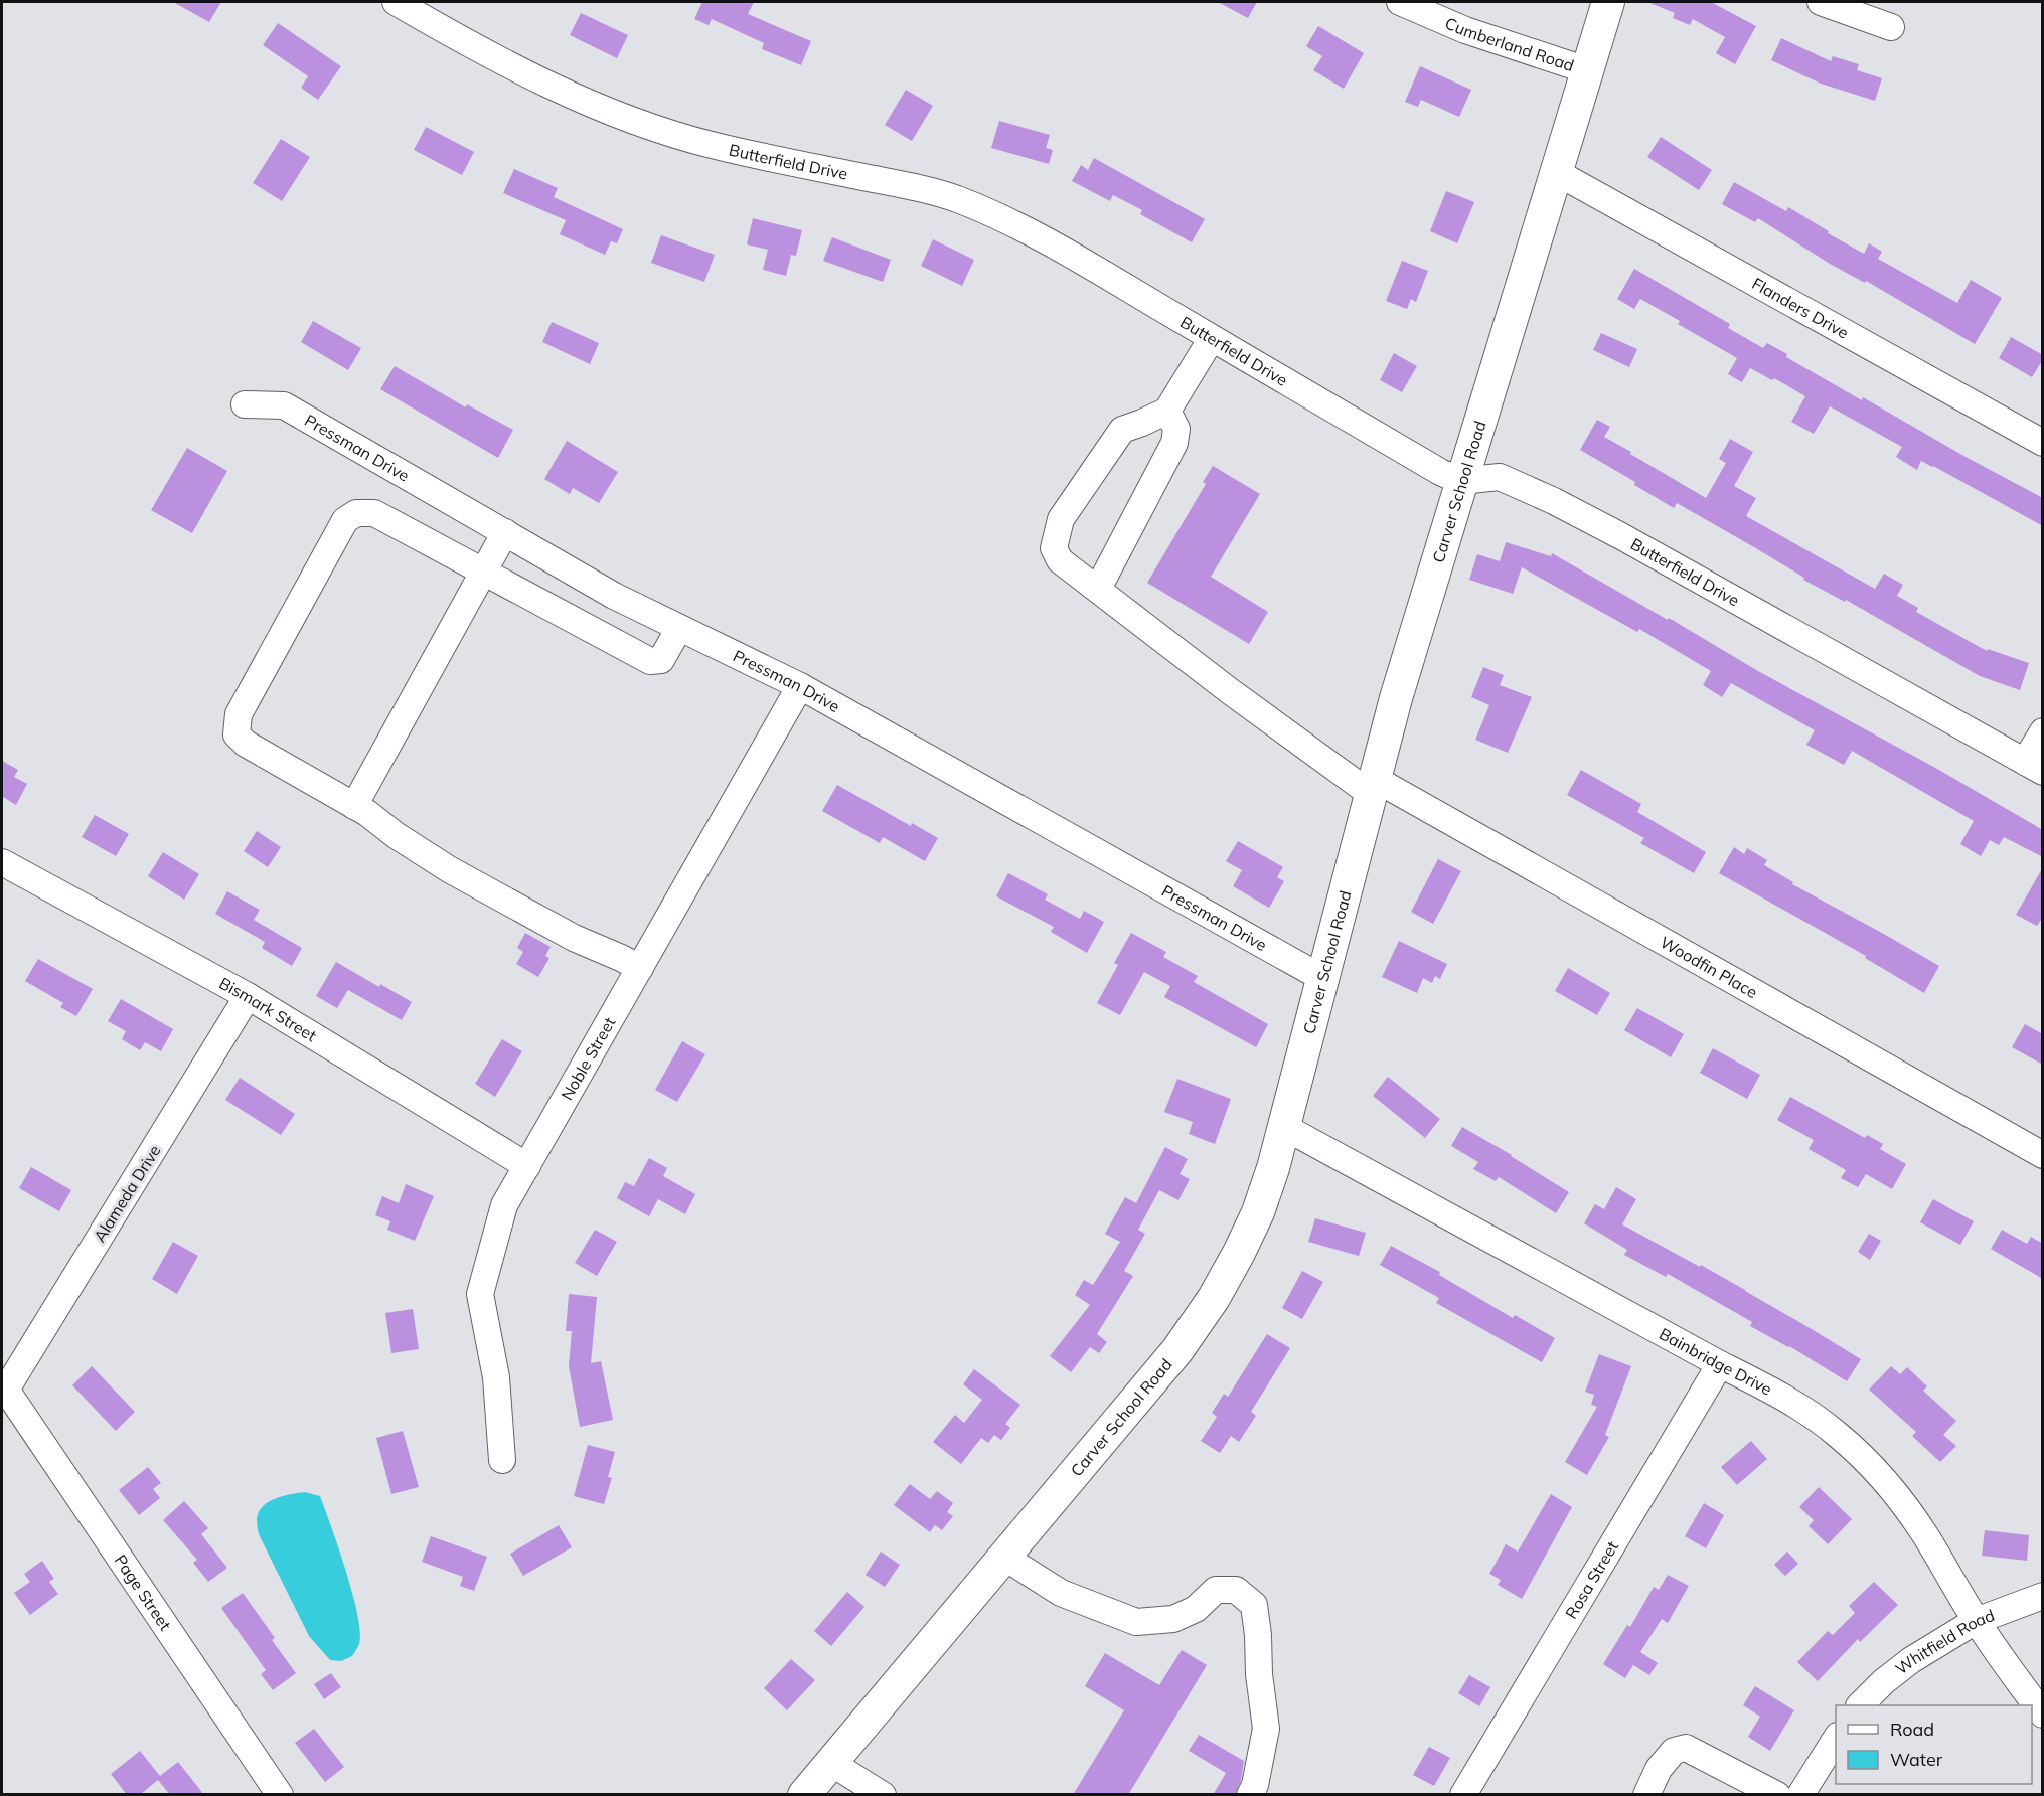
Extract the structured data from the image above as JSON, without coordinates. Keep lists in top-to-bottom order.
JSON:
{
  "streets": {
    "main road": ["Carver School Road"],
    "street": [
      "Cumberland Road",
      "Butterfield Drive",
      "Flanders Drive",
      "Pressman Drive",
      "Woodfin Place",
      "Bismark Street",
      "Noble Street",
      "Alameda Drive",
      "Bainbridge Drive",
      "Rosa Street",
      "Page Street",
      "Whitfield Road"
    ]
  },
  "crossings": [
    ["Cumberland Road", "Carver School Road"],
    ["Butterfield Drive", "Carver School Road"],
    ["Flanders Drive", "Carver School Road"],
    ["Pressman Drive", "Carver School Road"],
    ["Pressman Drive", "Noble Street"],
    ["Carver School Road", "Woodfin Place"],
    ["Carver School Road", "Bainbridge Drive"],
    ["Bismark Street", "Noble Street"],
    ["Bismark Street", "Alameda Drive"],
    ["Alameda Drive", "Page Street"],
    ["Bainbridge Drive", "Rosa Street"],
    ["Bainbridge Drive", "Whitfield Road"]
  ],
  "legend": ["Road", "Water"]
}
